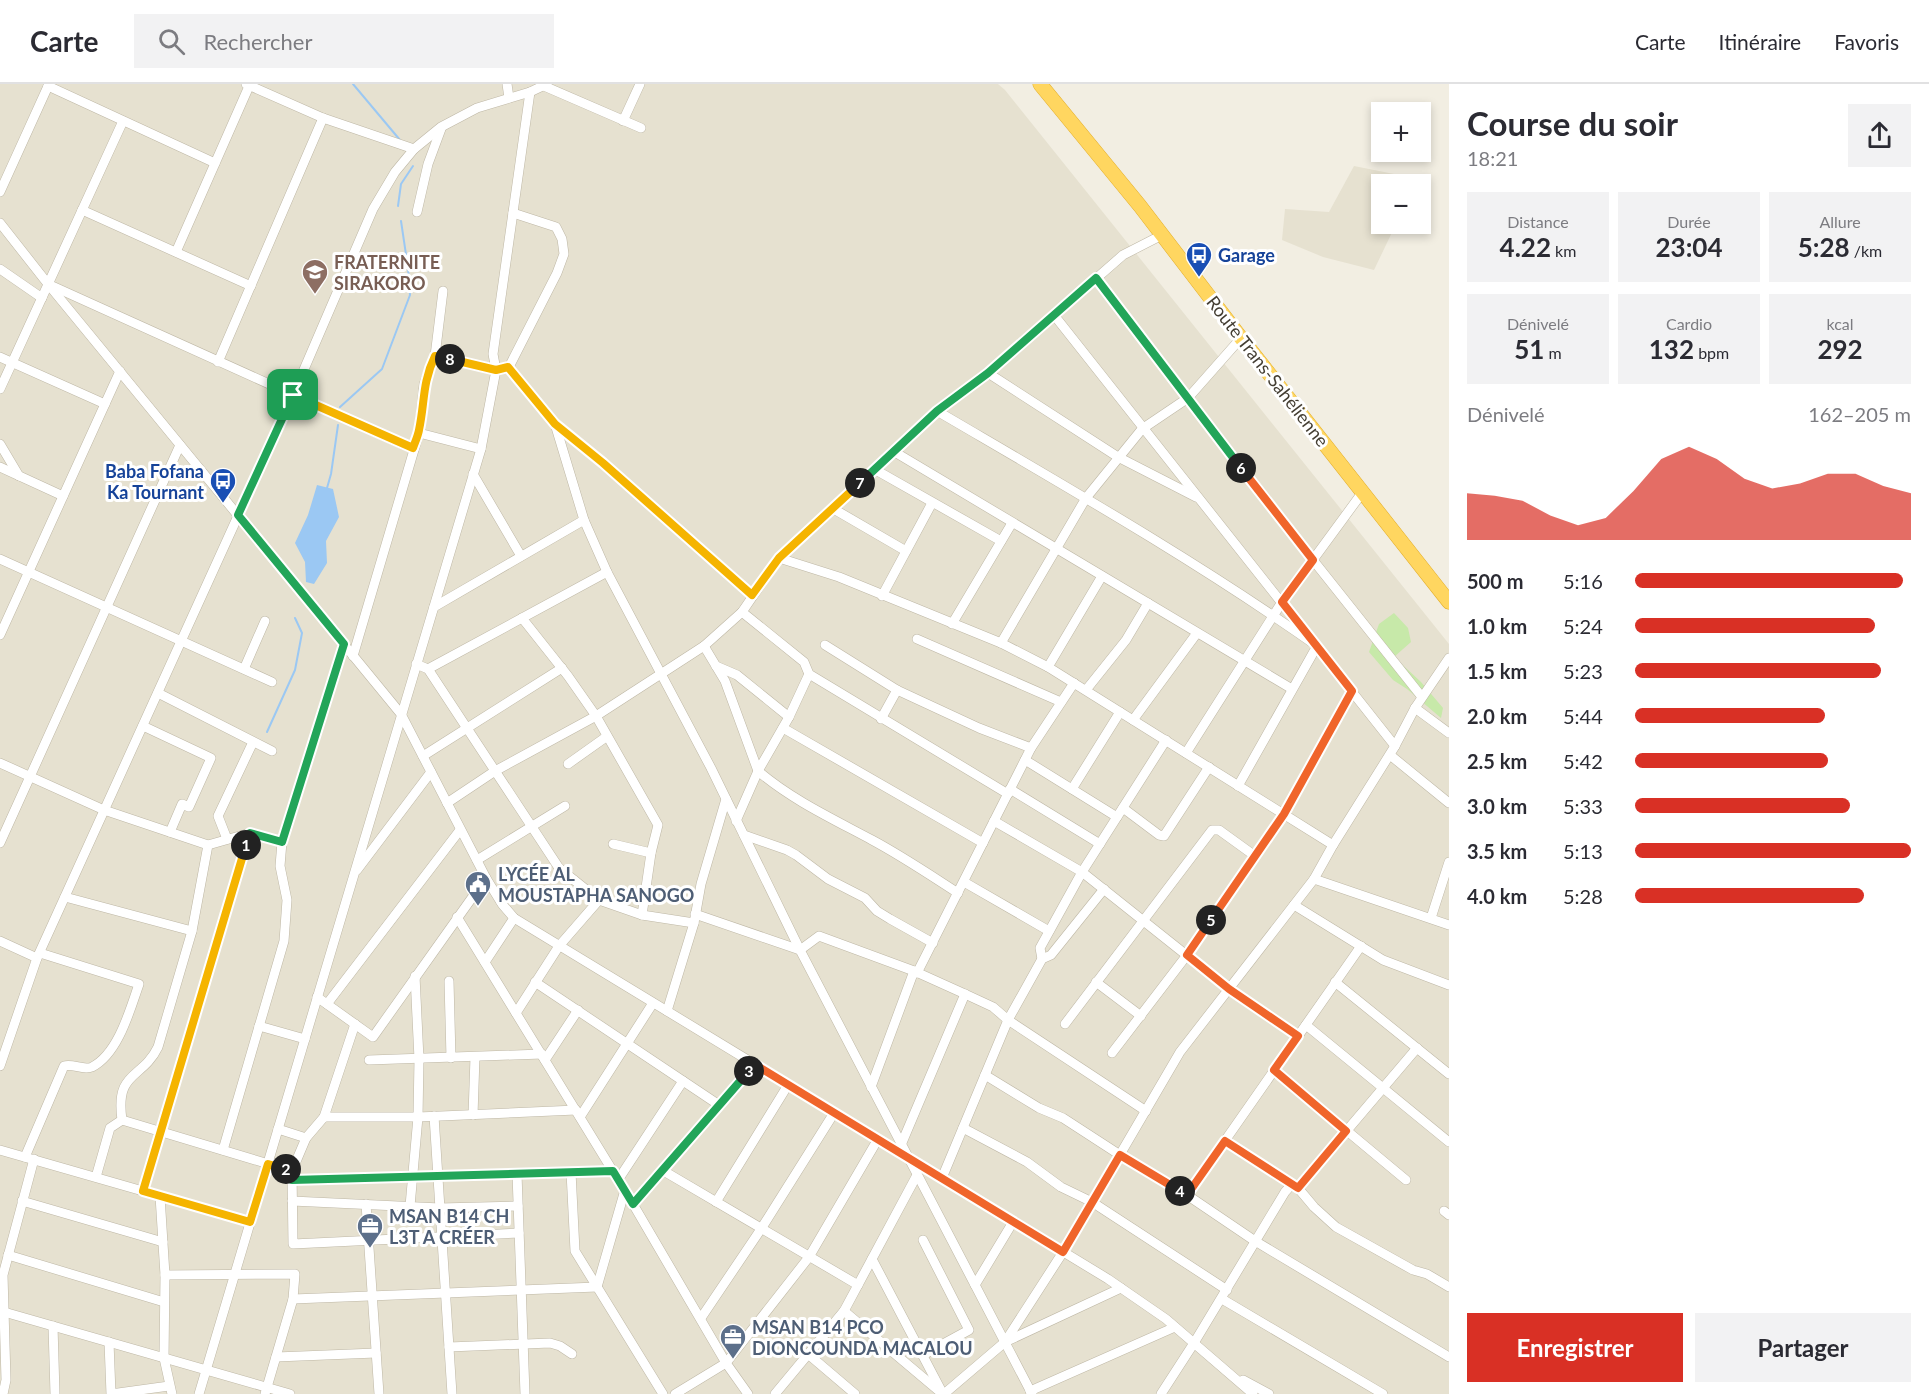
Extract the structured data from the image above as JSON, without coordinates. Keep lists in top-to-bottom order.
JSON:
{
  "streets": {
    "highway": ["Route Trans-Sahélienne"]
  },
  "places": {
    "bus stop": ["Garage", "Baba Fofana Ka Tournant"],
    "school or university": ["FRATERNITE SIRAKORO"],
    "public building": ["LYCÉE AL MOUSTAPHA SANOGO"],
    "office": ["MSAN B14 CH L3T A CRÉER", "MSAN B14 PCO DIONCOUNDA MACALOU"]
  },
  "page": {
    "header": "Carte",
    "search": "Rechercher",
    "nav": ["Carte", "Itinéraire", "Favoris"],
    "heading": ["Course du soir", "18:21"],
    "map_buttons": ["+", "−"],
    "stats": [
      ["Distance", "4.22 km"],
      ["Durée", "23:04"],
      ["Allure", "5:28 /km"],
      ["Dénivelé", "51 m"],
      ["Cardio", "132 bpm"],
      ["kcal", "292"]
    ],
    "pins": [
      "8",
      "6",
      "7",
      "1",
      "5",
      "3",
      "2",
      "4"
    ],
    "chart": ["Dénivelé", "162–205 m"],
    "list": [
      {
        "name": "500 m",
        "note": "5:16"
      },
      {
        "name": "1.0 km",
        "note": "5:24"
      },
      {
        "name": "1.5 km",
        "note": "5:23"
      },
      {
        "name": "2.0 km",
        "note": "5:44"
      },
      {
        "name": "2.5 km",
        "note": "5:42"
      },
      {
        "name": "3.0 km",
        "note": "5:33"
      },
      {
        "name": "3.5 km",
        "note": "5:13"
      },
      {
        "name": "4.0 km",
        "note": "5:28"
      }
    ],
    "buttons": ["Enregistrer", "Partager"]
  }
}
